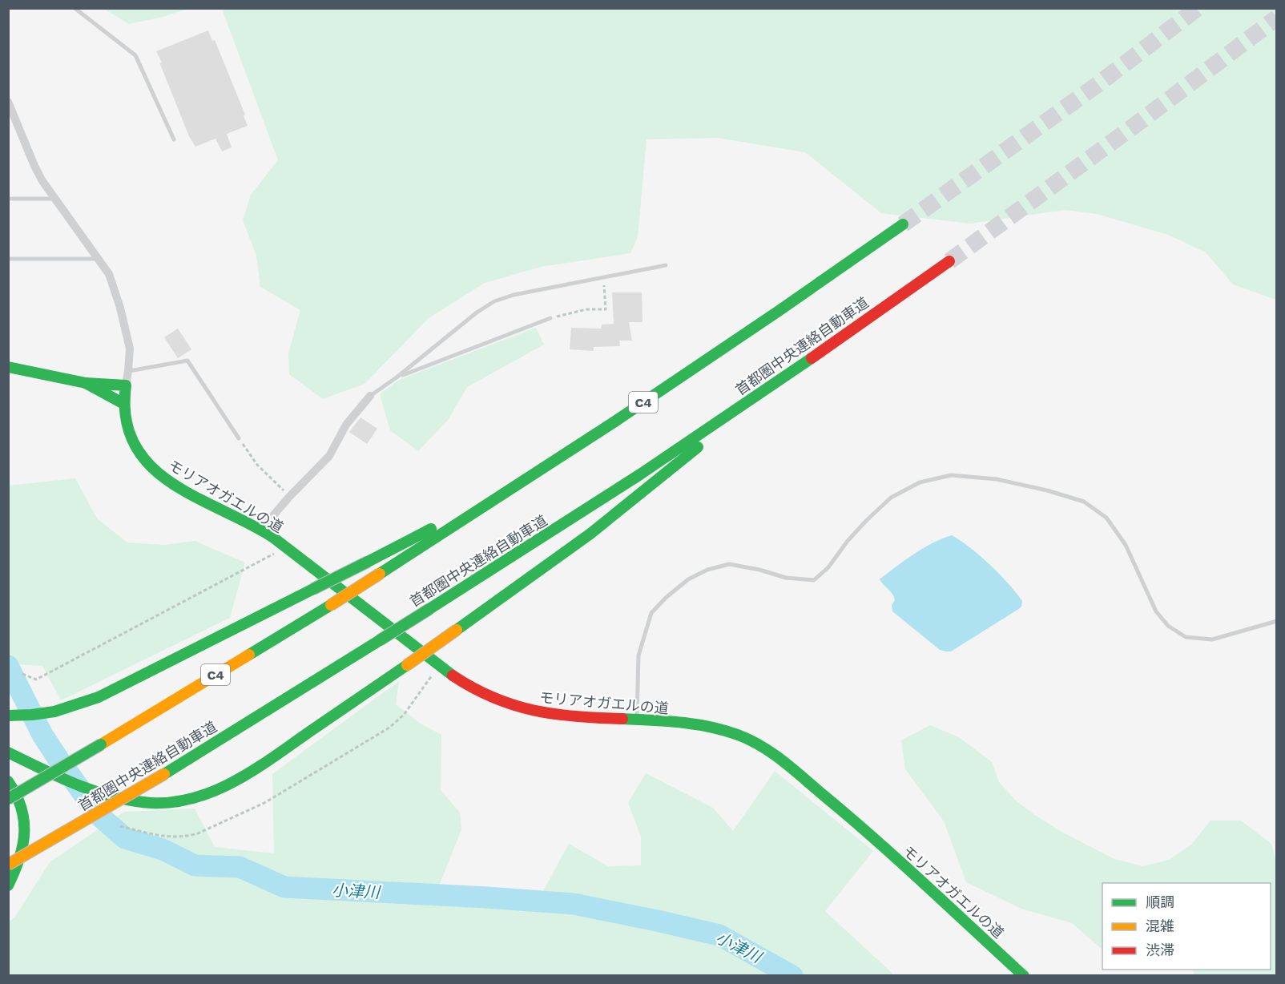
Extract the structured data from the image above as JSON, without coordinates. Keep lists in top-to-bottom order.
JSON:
{
  "streets": {
    "main road": ["首都圏中央連絡自動車道", "C4", "モリアオガエルの道"]
  },
  "water": ["小津川"],
  "legend": ["順調", "混雑", "渋滞"]
}
